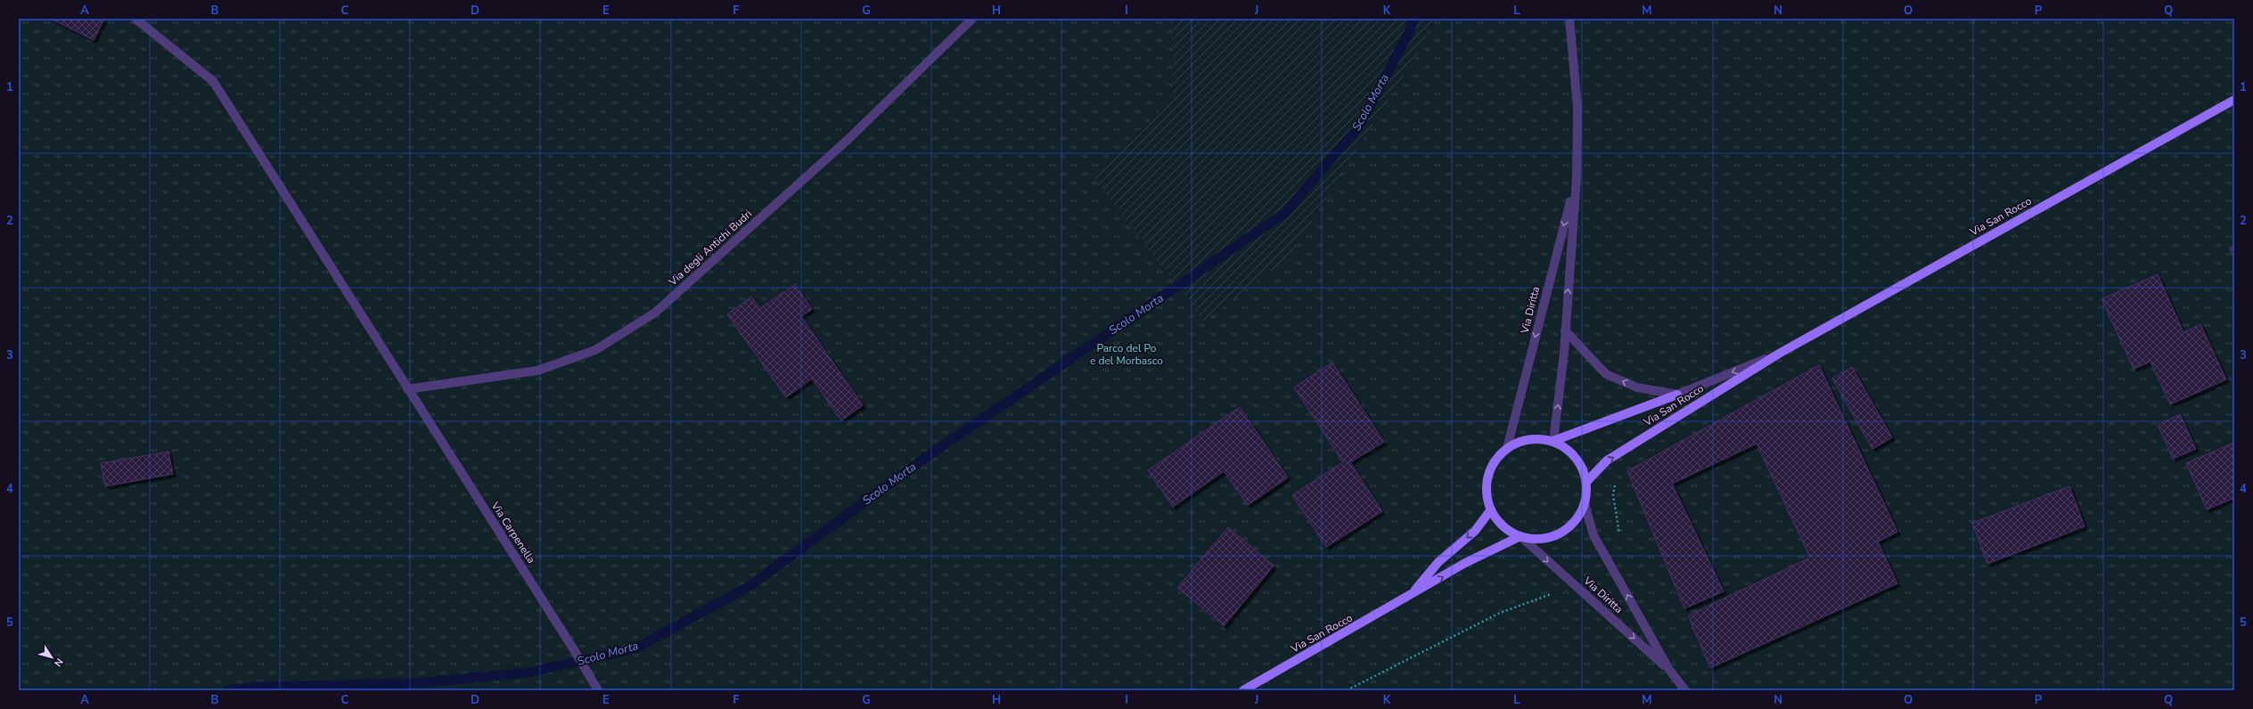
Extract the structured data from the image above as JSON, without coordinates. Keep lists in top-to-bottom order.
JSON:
{
  "streets": {
    "main road": ["Via San Rocco"],
    "street": ["Via degli Antichi Budri", "Via Diritta", "Via Carpenella"]
  },
  "crossings": [
    ["Via San Rocco", "Via Diritta"],
    ["Via degli Antichi Budri", "Via Carpenella"]
  ],
  "water": ["Scolo Morta"],
  "parks": ["Parco del Po e del Morbasco"],
  "north": "bottom right",
  "grid": {
    "columns": [
      "A",
      "B",
      "C",
      "D",
      "E",
      "F",
      "G",
      "H",
      "I",
      "J",
      "K",
      "L",
      "M",
      "N",
      "O",
      "P",
      "Q"
    ],
    "rows": [
      "1",
      "2",
      "3",
      "4",
      "5"
    ]
  }
}
